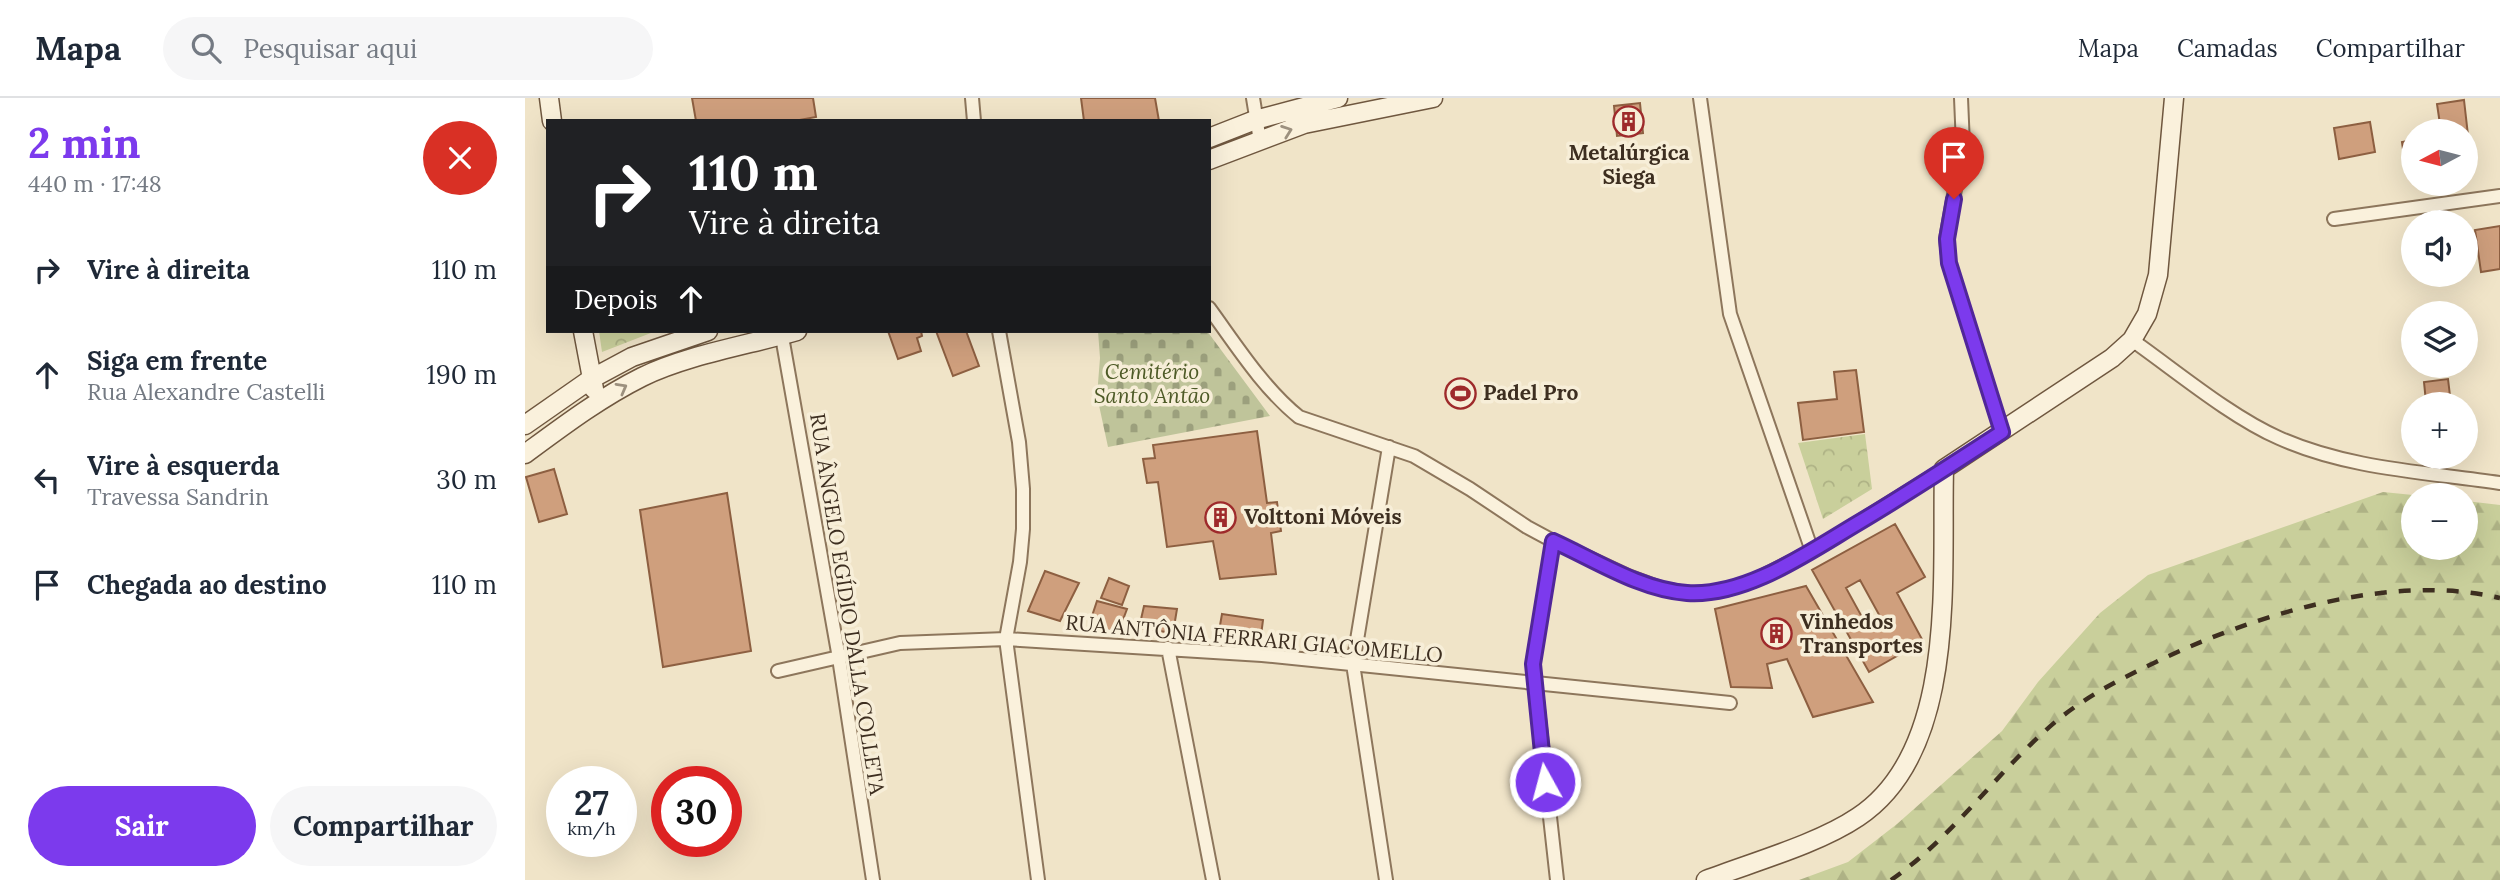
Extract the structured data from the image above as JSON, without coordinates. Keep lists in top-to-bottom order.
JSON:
{
  "streets": {
    "street": ["RUA ÂNGELO EGÍDIO DALLA COLLETA", "RUA ANTÔNIA FERRARI GIACOMELLO"]
  },
  "crossings": [
    ["RUA ÂNGELO EGÍDIO DALLA COLLETA", "RUA ANTÔNIA FERRARI GIACOMELLO"]
  ],
  "parks": ["Cemitério Santo Antão"],
  "places": {
    "building": ["Metalúrgica Siega", "Volttoni Móveis", "Vinhedos Transportes"],
    "sports": ["Padel Pro"]
  },
  "north": "left",
  "page": {
    "header": "Mapa",
    "search": "Pesquisar aqui",
    "nav": ["Mapa", "Camadas", "Compartilhar"],
    "heading": ["2 min", "440 m · 17:48"],
    "map_buttons": ["+", "−"],
    "turn": ["110 m", "Vire à direita"],
    "list": [
      {
        "name": "Vire à direita",
        "value": "110 m"
      },
      {
        "name": "Siga em frente",
        "note": "Rua Alexandre Castelli",
        "value": "190 m"
      },
      {
        "name": "Vire à esquerda",
        "note": "Travessa Sandrin",
        "value": "30 m"
      },
      {
        "name": "Chegada ao destino",
        "value": "110 m"
      }
    ],
    "then": "Depois",
    "speed": "27 km/h",
    "limit": "30",
    "buttons": ["Sair", "Compartilhar"]
  }
}
